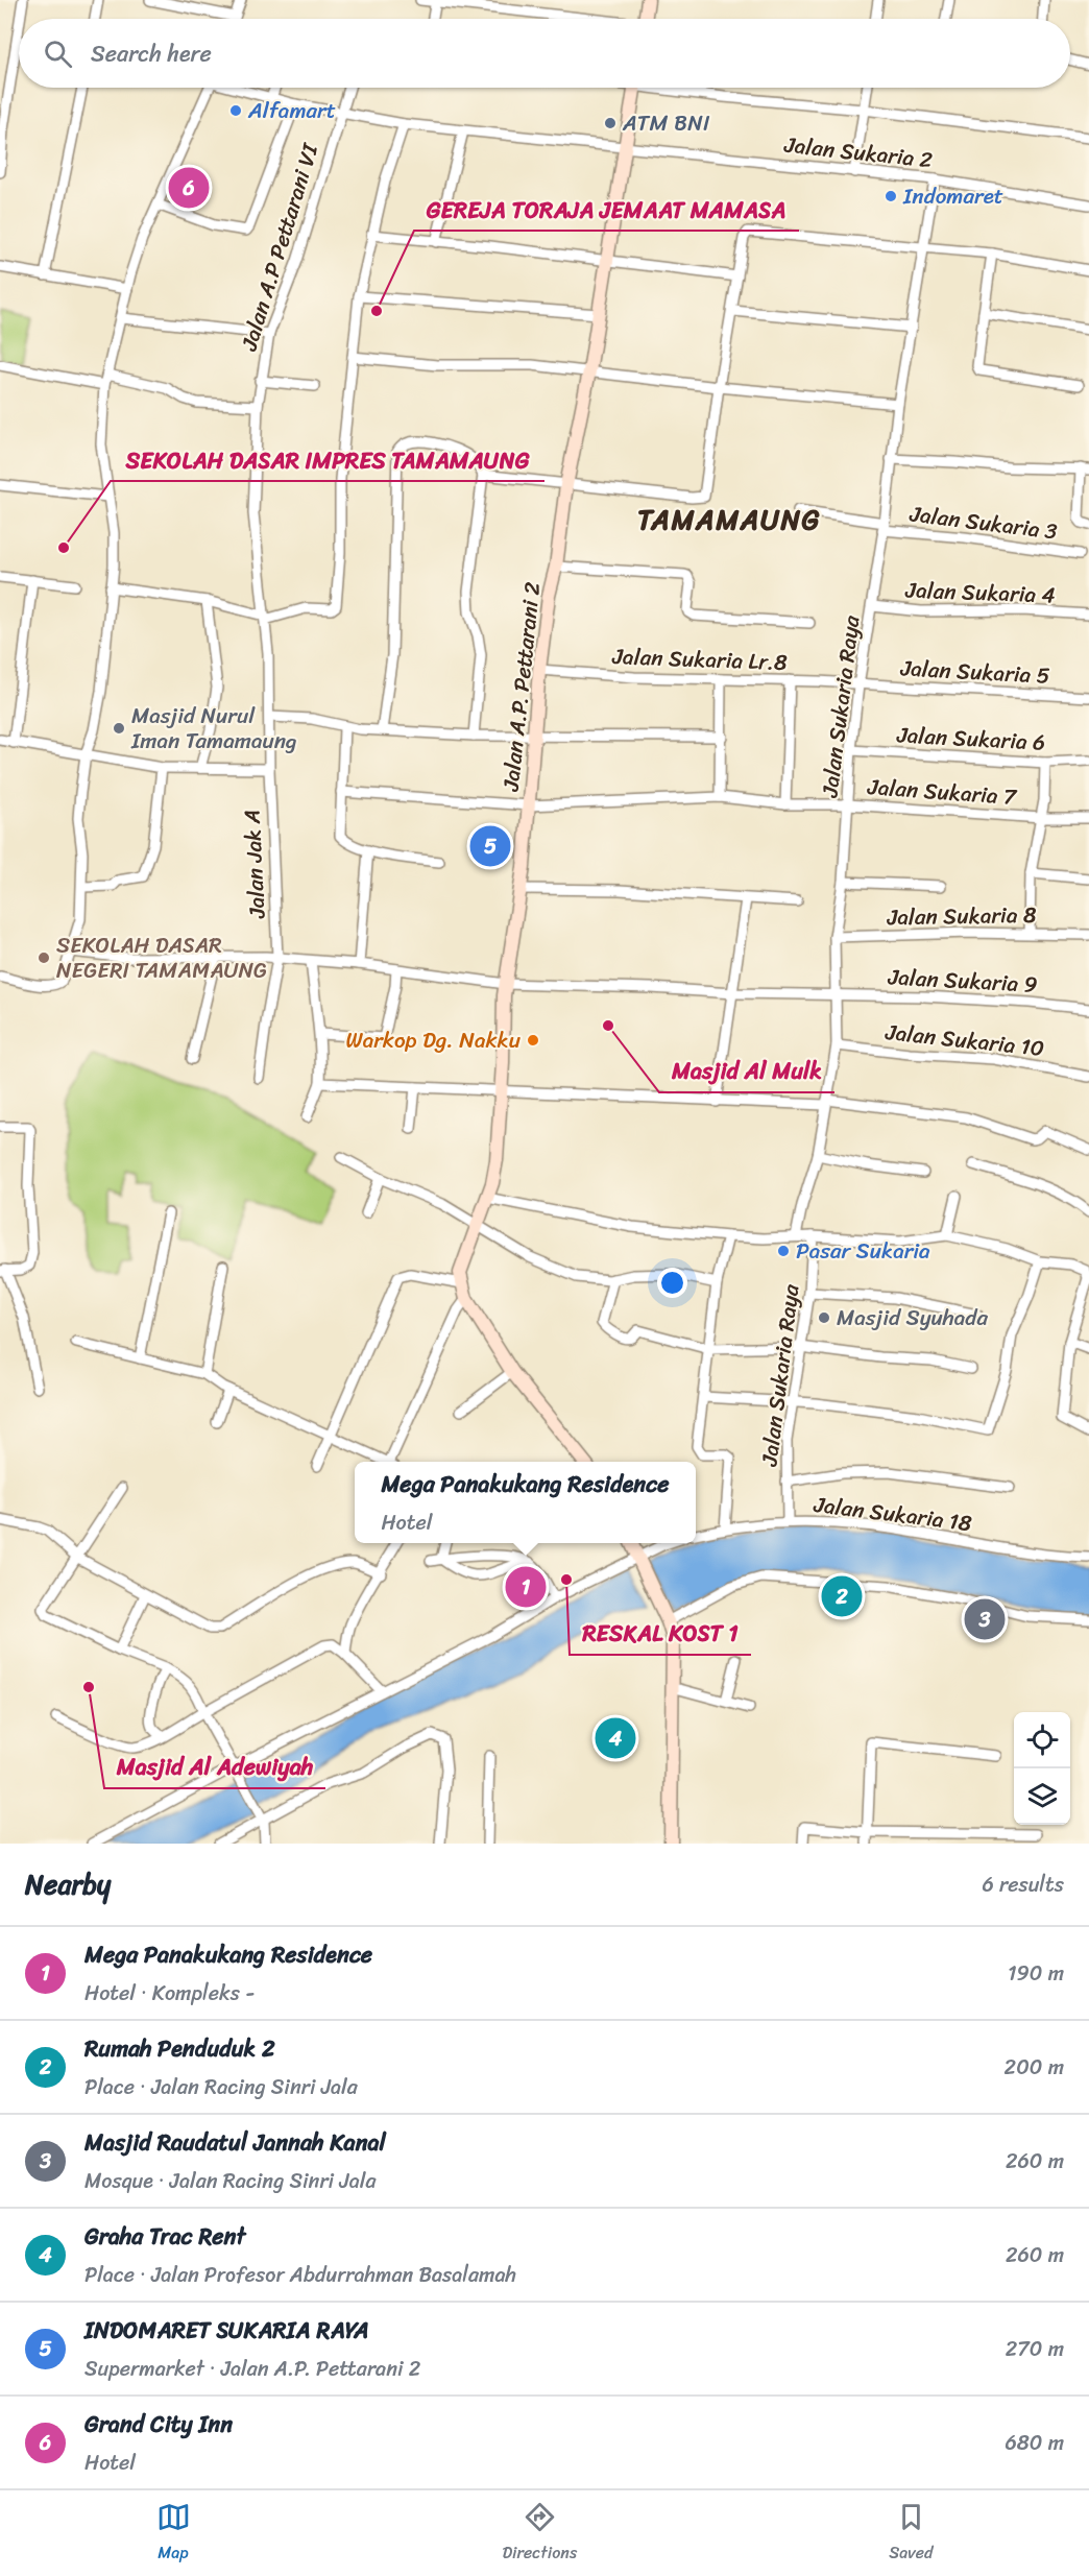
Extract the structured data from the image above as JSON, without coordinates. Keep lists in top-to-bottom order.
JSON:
{
  "streets": {
    "street": [
      "Jalan Sukaria 2",
      "Jalan A.P Pettarani VI",
      "Jalan Sukaria 3",
      "Jalan Sukaria 4",
      "Jalan Sukaria Lr.8",
      "Jalan Sukaria 5",
      "Jalan A.P. Pettarani 2",
      "Jalan Sukaria Raya",
      "Jalan Sukaria 6",
      "Jalan Sukaria 7",
      "Jalan Jak A",
      "Jalan Sukaria 8",
      "Jalan Sukaria 9",
      "Jalan Sukaria 10",
      "Jalan Sukaria 18"
    ]
  },
  "crossings": [
    ["Jalan Sukaria 2", "Jalan A.P Pettarani VI"],
    ["Jalan Sukaria 2", "Jalan A.P. Pettarani 2"],
    ["Jalan Sukaria 2", "Jalan Sukaria Raya"],
    ["Jalan A.P Pettarani VI", "Jalan Jak A"],
    ["Jalan Sukaria 3", "Jalan Sukaria Raya"],
    ["Jalan Sukaria 4", "Jalan Sukaria Raya"],
    ["Jalan Sukaria Lr.8", "Jalan Sukaria 5"],
    ["Jalan Sukaria Lr.8", "Jalan A.P. Pettarani 2"],
    ["Jalan Sukaria Lr.8", "Jalan Sukaria Raya"],
    ["Jalan Sukaria 5", "Jalan Sukaria Raya"],
    ["Jalan A.P. Pettarani 2", "Jalan Sukaria 7"],
    ["Jalan A.P. Pettarani 2", "Jalan Sukaria 9"],
    ["Jalan Sukaria Raya", "Jalan Sukaria 6"],
    ["Jalan Sukaria Raya", "Jalan Sukaria 7"],
    ["Jalan Sukaria Raya", "Jalan Sukaria 8"],
    ["Jalan Sukaria Raya", "Jalan Sukaria 9"],
    ["Jalan Sukaria Raya", "Jalan Sukaria 10"],
    ["Jalan Sukaria Raya", "Jalan Sukaria 18"],
    ["Jalan Jak A", "Jalan Sukaria 9"]
  ],
  "districts": ["TAMAMAUNG"],
  "places": [
    "Alfamart",
    "ATM BNI",
    "Indomaret",
    "GEREJA TORAJA JEMAAT MAMASA",
    "SEKOLAH DASAR IMPRES TAMAMAUNG",
    "Masjid Nurul Iman Tamamaung",
    "SEKOLAH DASAR NEGERI TAMAMAUNG",
    "Masjid Al Mulk",
    "Warkop Dg. Nakku",
    "Pasar Sukaria",
    "Masjid Syuhada",
    "RESKAL KOST 1",
    "Masjid Al Adewiyah"
  ],
  "page": {
    "search": "Search here",
    "pins": [
      "6",
      "5",
      "1",
      "2",
      "3",
      "4"
    ],
    "popup": ["Mega Panakukang Residence", "Hotel"],
    "heading": ["Nearby", "6 results"],
    "list": [
      {
        "mark": "1",
        "name": "Mega Panakukang Residence",
        "note": "Hotel · Kompleks -",
        "value": "190 m"
      },
      {
        "mark": "2",
        "name": "Rumah Penduduk 2",
        "note": "Place · Jalan Racing Sinri Jala",
        "value": "200 m"
      },
      {
        "mark": "3",
        "name": "Masjid Raudatul Jannah Kanal",
        "note": "Mosque · Jalan Racing Sinri Jala",
        "value": "260 m"
      },
      {
        "mark": "4",
        "name": "Graha Trac Rent",
        "note": "Place · Jalan Profesor Abdurrahman Basalamah",
        "value": "260 m"
      },
      {
        "mark": "5",
        "name": "INDOMARET SUKARIA RAYA",
        "note": "Supermarket · Jalan A.P. Pettarani 2",
        "value": "270 m"
      },
      {
        "mark": "6",
        "name": "Grand City Inn",
        "note": "Hotel",
        "value": "680 m"
      }
    ],
    "nav": ["Map", "Directions", "Saved"]
  }
}
